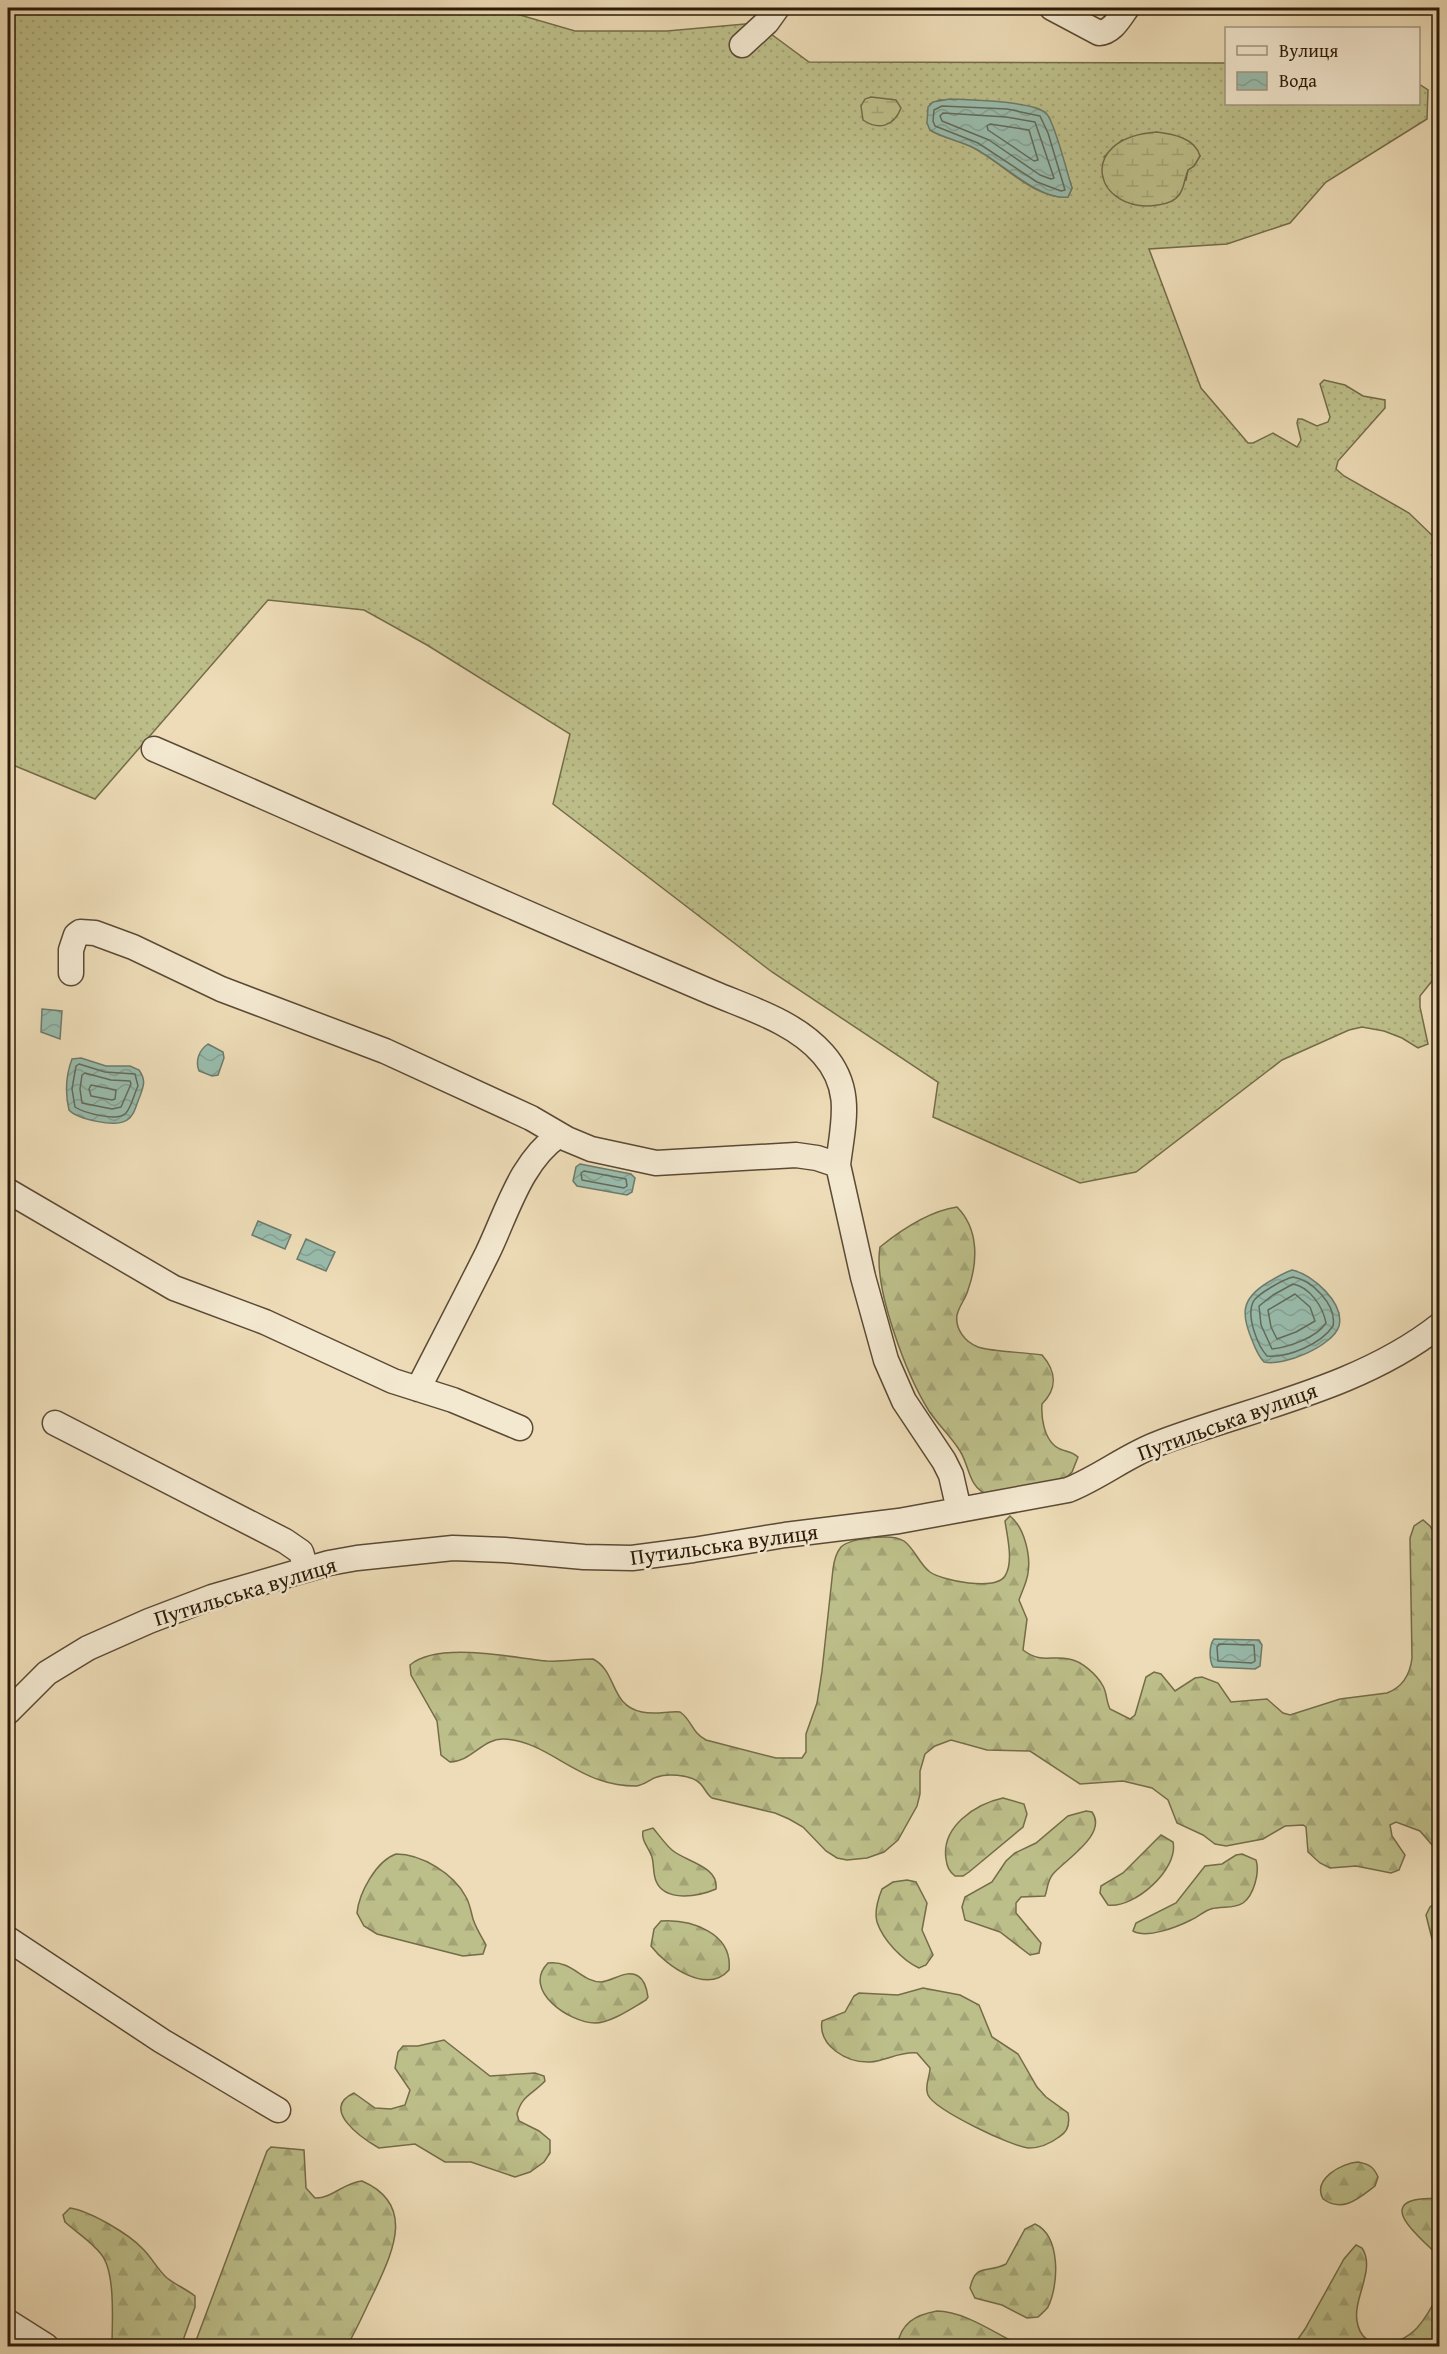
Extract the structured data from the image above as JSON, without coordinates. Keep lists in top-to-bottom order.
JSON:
{
  "streets": {
    "street": ["Путильська вулиця"]
  },
  "legend": ["Вулиця", "Вода"]
}
